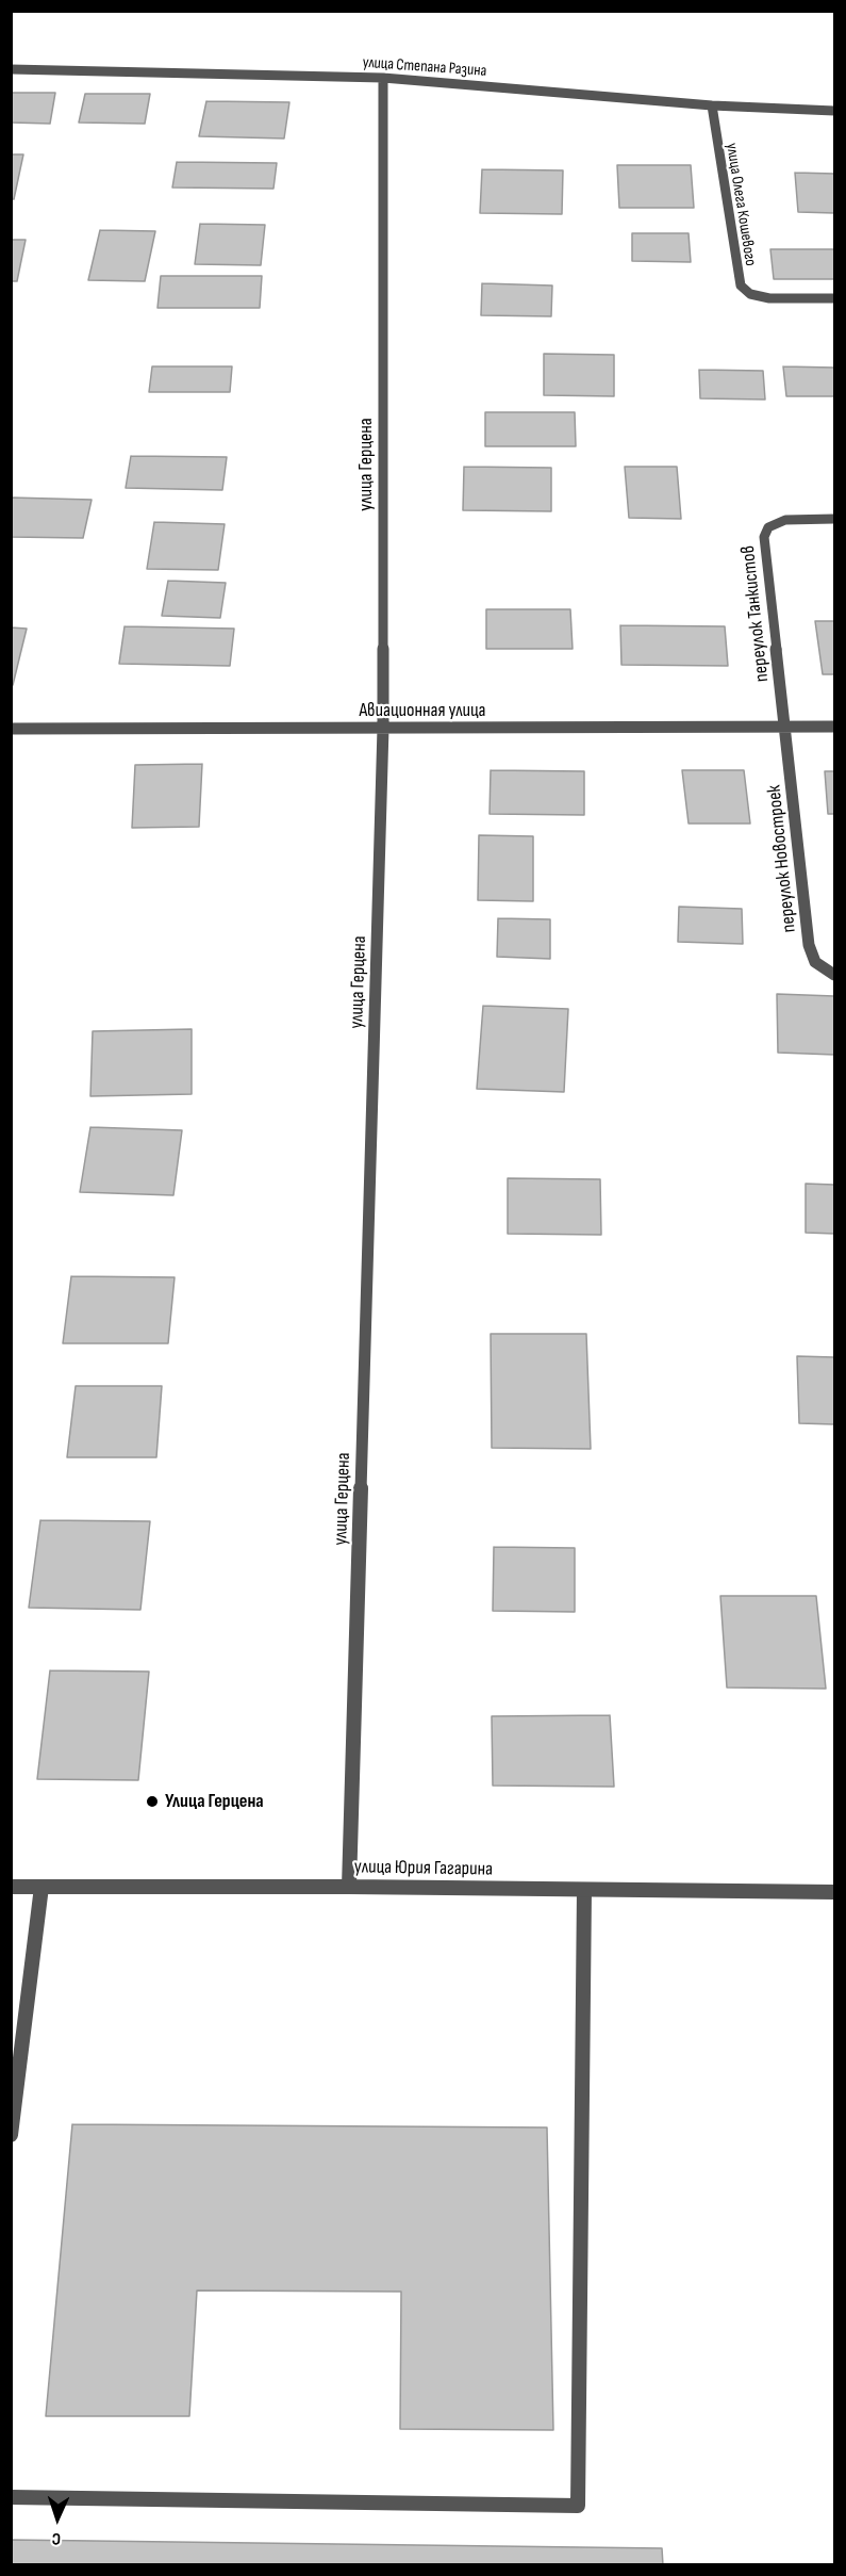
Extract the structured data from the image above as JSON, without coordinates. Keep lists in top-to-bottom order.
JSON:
{
  "streets": {
    "street": [
      "улица Степана Разина",
      "улица Олега Кошевого",
      "улица Герцена",
      "переулок Танкистов",
      "Авиационная улица",
      "переулок Новостроек",
      "улица Юрия Гагарина"
    ]
  },
  "crossings": [
    ["улица Степана Разина", "улица Олега Кошевого"],
    ["улица Степана Разина", "улица Герцена"],
    ["улица Герцена", "Авиационная улица"],
    ["улица Герцена", "улица Юрия Гагарина"],
    ["переулок Танкистов", "Авиационная улица"],
    ["переулок Танкистов", "переулок Новостроек"],
    ["Авиационная улица", "переулок Новостроек"]
  ],
  "places": ["Улица Герцена"],
  "north": "bottom"
}
